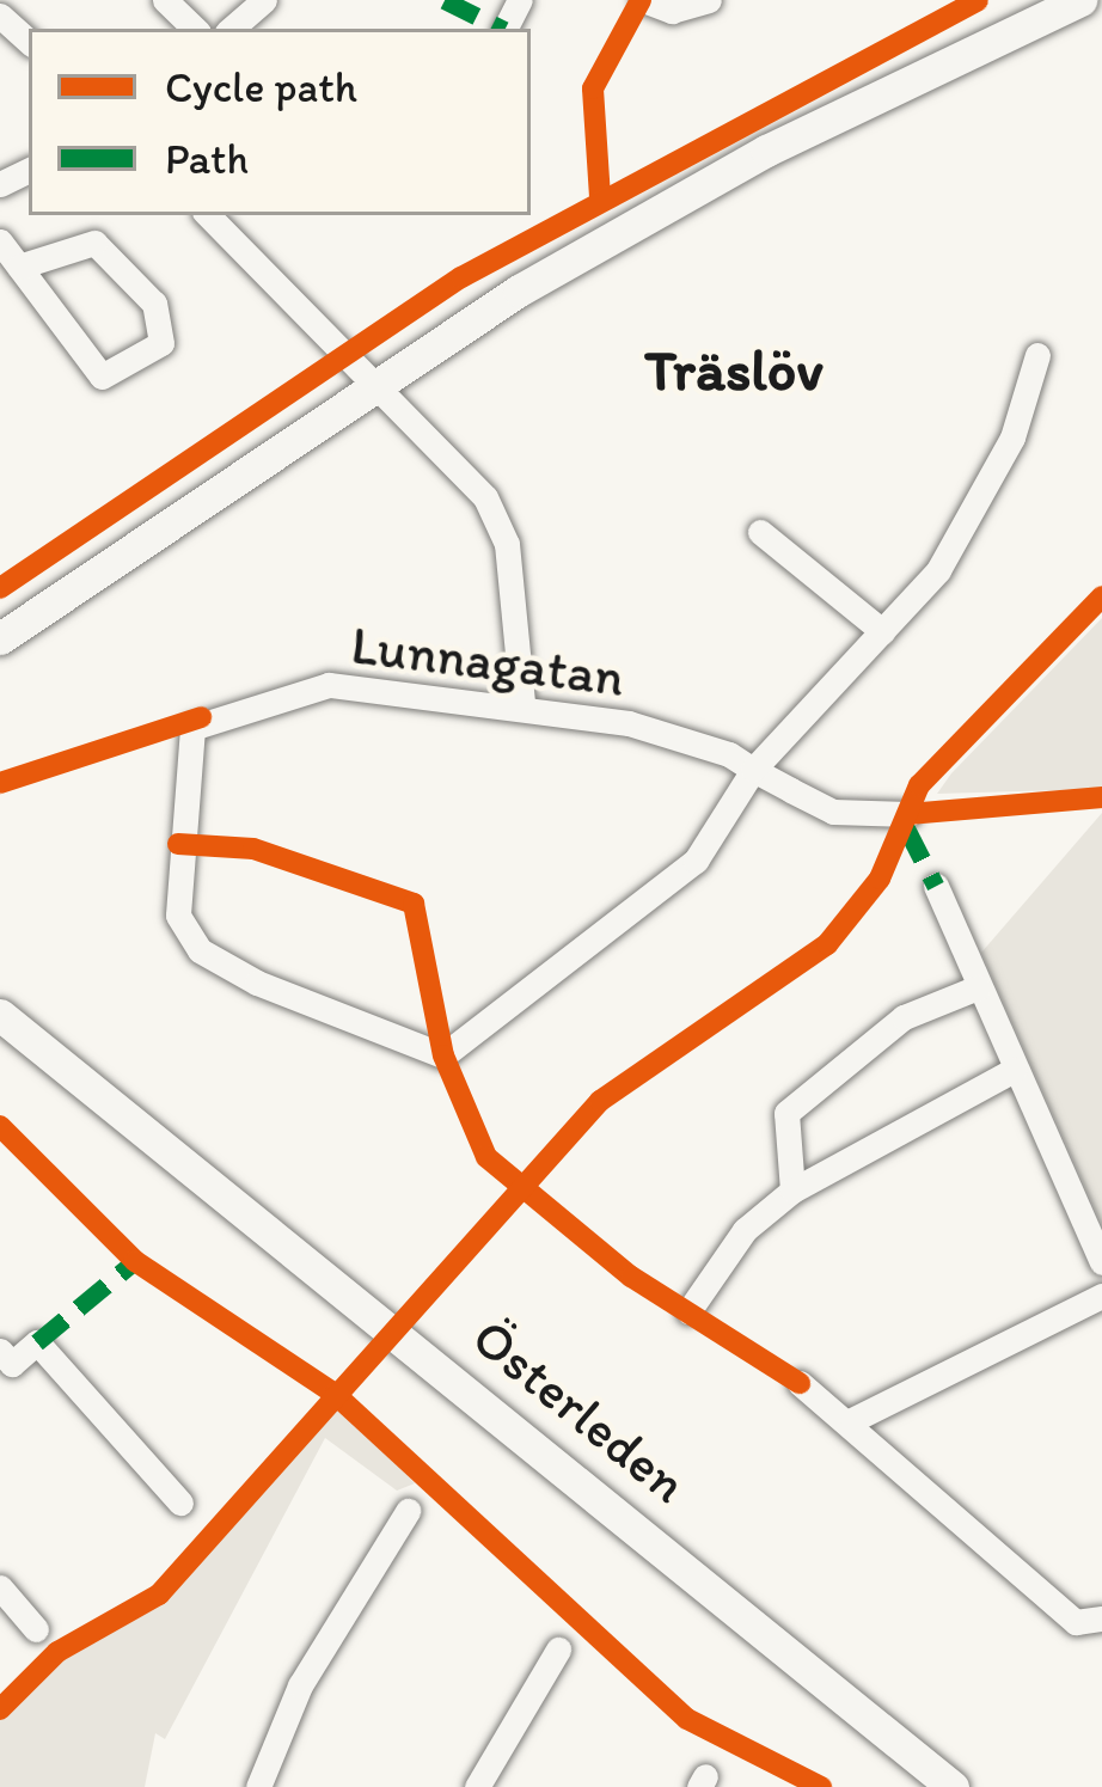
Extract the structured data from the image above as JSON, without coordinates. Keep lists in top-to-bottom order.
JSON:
{
  "streets": {
    "street": ["Lunnagatan", "Österleden"]
  },
  "districts": ["Träslöv"],
  "legend": ["Cycle path", "Path"]
}
